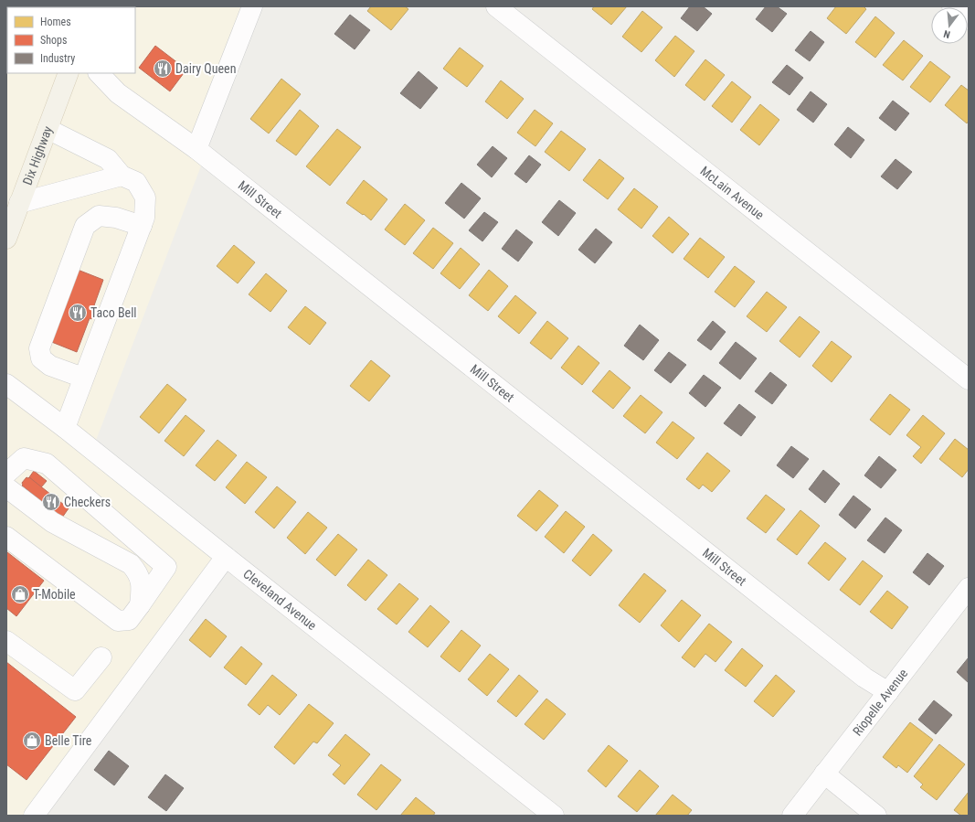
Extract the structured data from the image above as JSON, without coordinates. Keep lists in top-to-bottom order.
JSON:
{
  "streets": {
    "main road": ["Dix Highway"],
    "street": [
      "McLain Avenue",
      "Mill Street",
      "Cleveland Avenue",
      "Riopelle Avenue"
    ]
  },
  "crossings": [
    ["Mill Street", "Riopelle Avenue"]
  ],
  "places": {
    "restaurant": ["Dairy Queen", "Taco Bell", "Checkers"],
    "shop": ["T-Mobile", "Belle Tire"]
  },
  "legend": ["Homes", "Shops", "Industry"],
  "north": "bottom"
}
